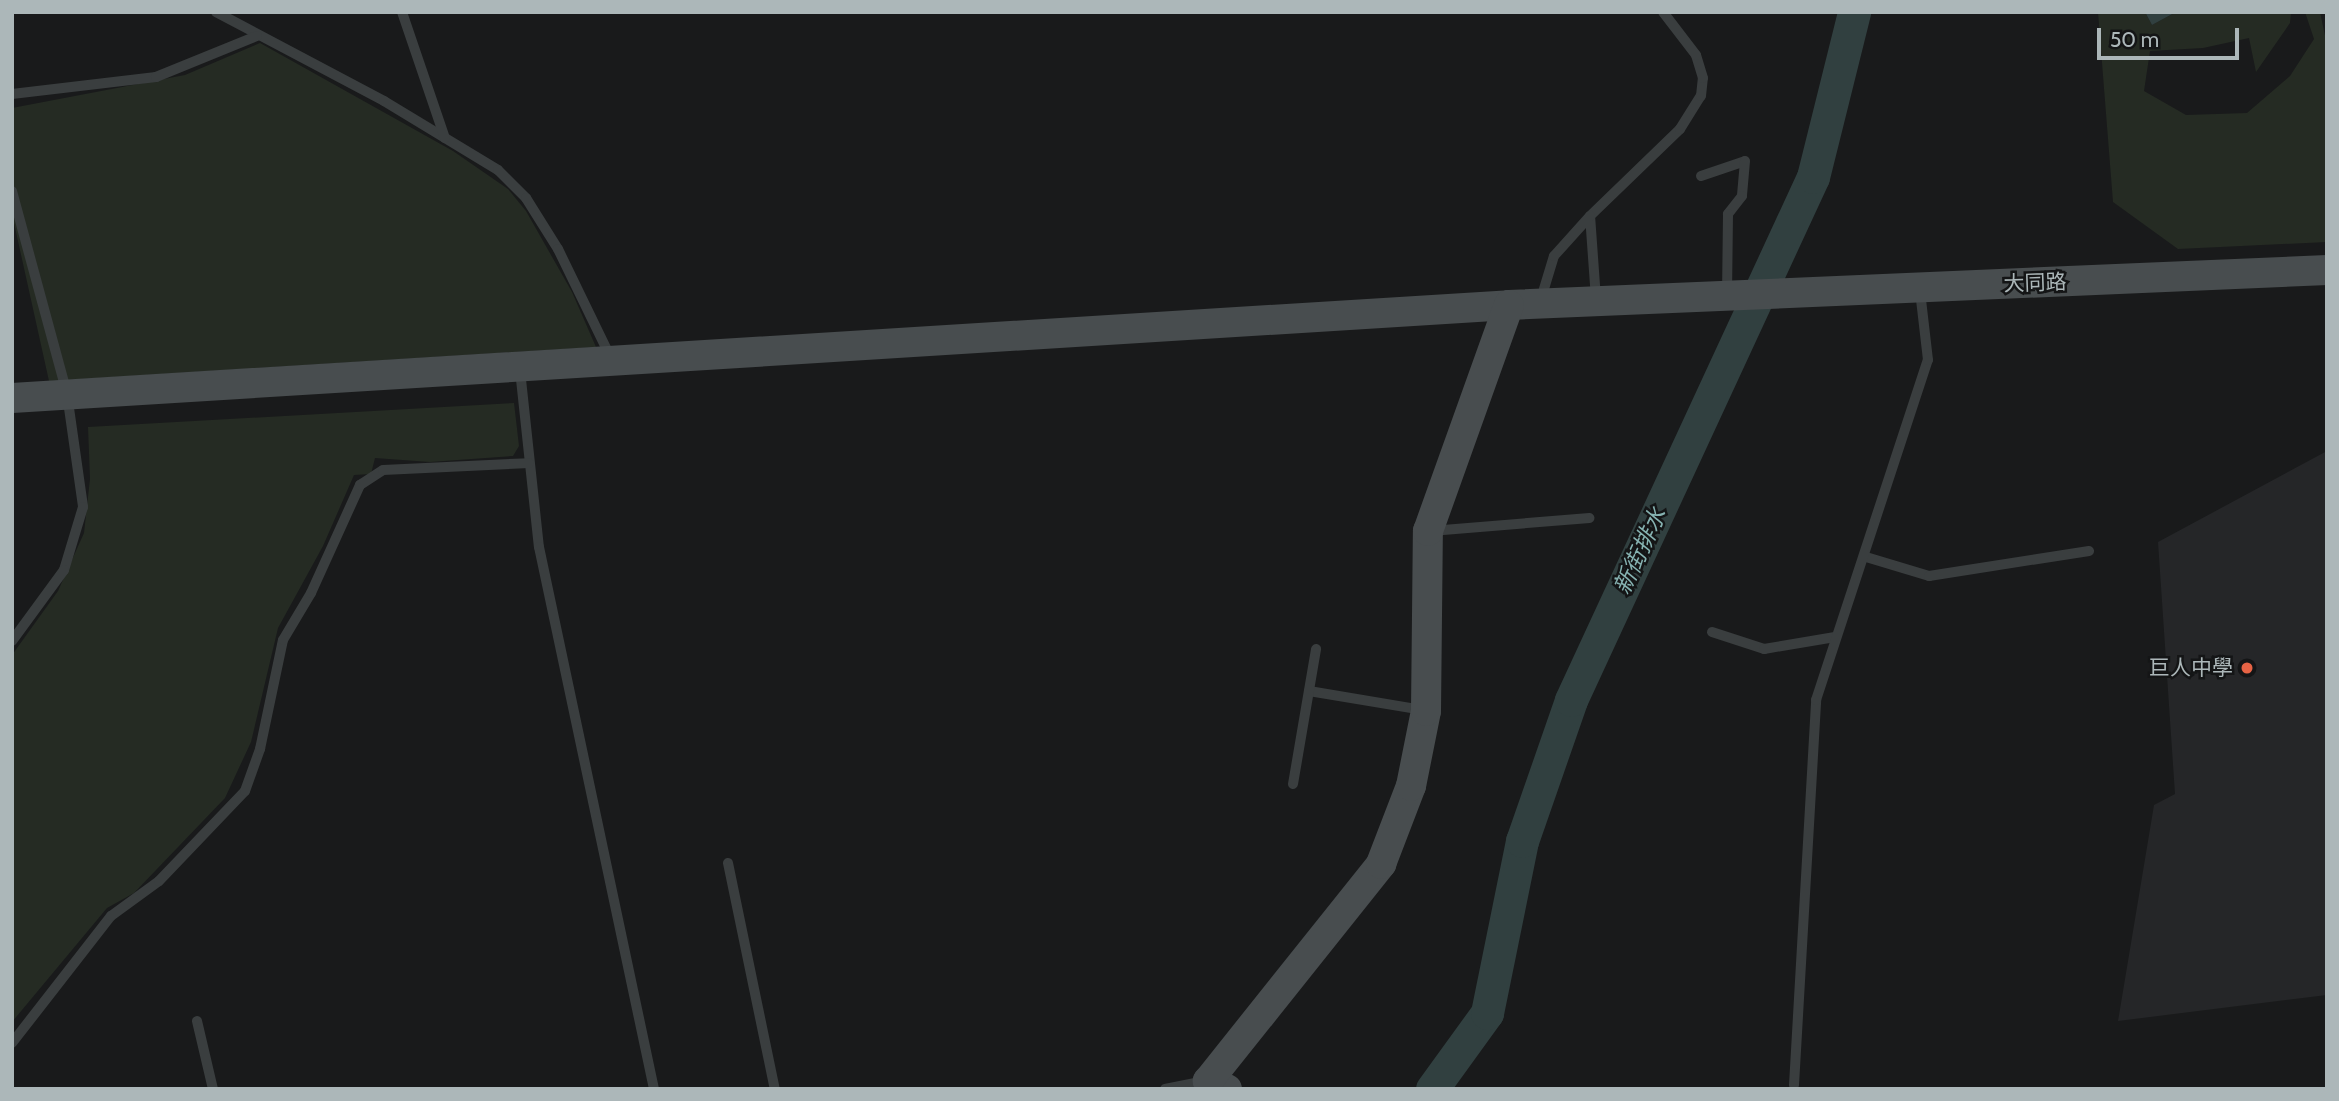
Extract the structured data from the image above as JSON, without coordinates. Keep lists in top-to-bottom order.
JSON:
{
  "streets": {
    "street": ["大同路"]
  },
  "water": ["新街排水"],
  "places": ["巨人中學"],
  "scale_bar": "50 m"
}
